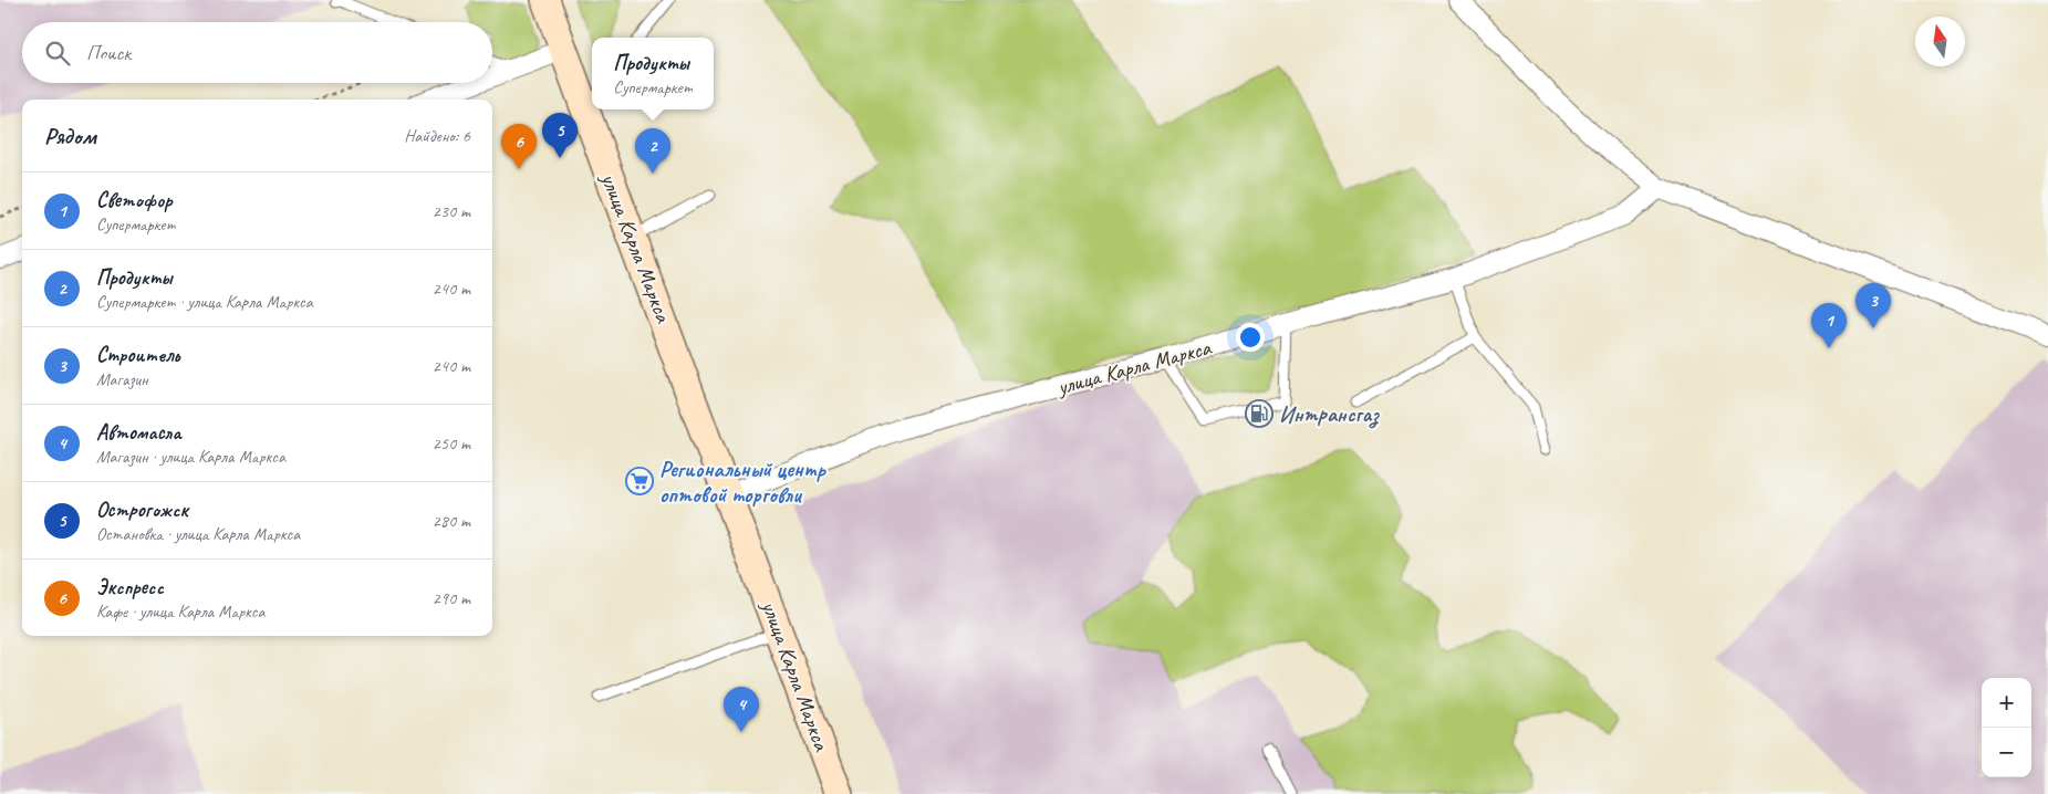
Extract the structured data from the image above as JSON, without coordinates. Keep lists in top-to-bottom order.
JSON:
{
  "streets": {
    "main road": ["улица Карла Маркса"]
  },
  "places": {
    "fuel station": ["Интрансгаз"],
    "supermarket": ["Региональный центр оптовой торговли"]
  },
  "north": "top",
  "page": {
    "search": "Поиск",
    "popup": ["Продукты", "Супермаркет"],
    "heading": ["Рядом", "Найдено: 6"],
    "pins": [
      "5",
      "6",
      "2",
      "3",
      "1",
      "4"
    ],
    "list": [
      {
        "mark": "1",
        "name": "Светофор",
        "note": "Супермаркет",
        "value": "230 m"
      },
      {
        "mark": "2",
        "name": "Продукты",
        "note": "Супермаркет · улица Карла Маркса",
        "value": "240 m"
      },
      {
        "mark": "3",
        "name": "Строитель",
        "note": "Магазин",
        "value": "240 m"
      },
      {
        "mark": "4",
        "name": "Автомасла",
        "note": "Магазин · улица Карла Маркса",
        "value": "250 m"
      },
      {
        "mark": "5",
        "name": "Острогожск",
        "note": "Остановка · улица Карла Маркса",
        "value": "280 m"
      },
      {
        "mark": "6",
        "name": "Экспресс",
        "note": "Кафе · улица Карла Маркса",
        "value": "290 m"
      }
    ],
    "map_buttons": ["+", "−"]
  }
}
